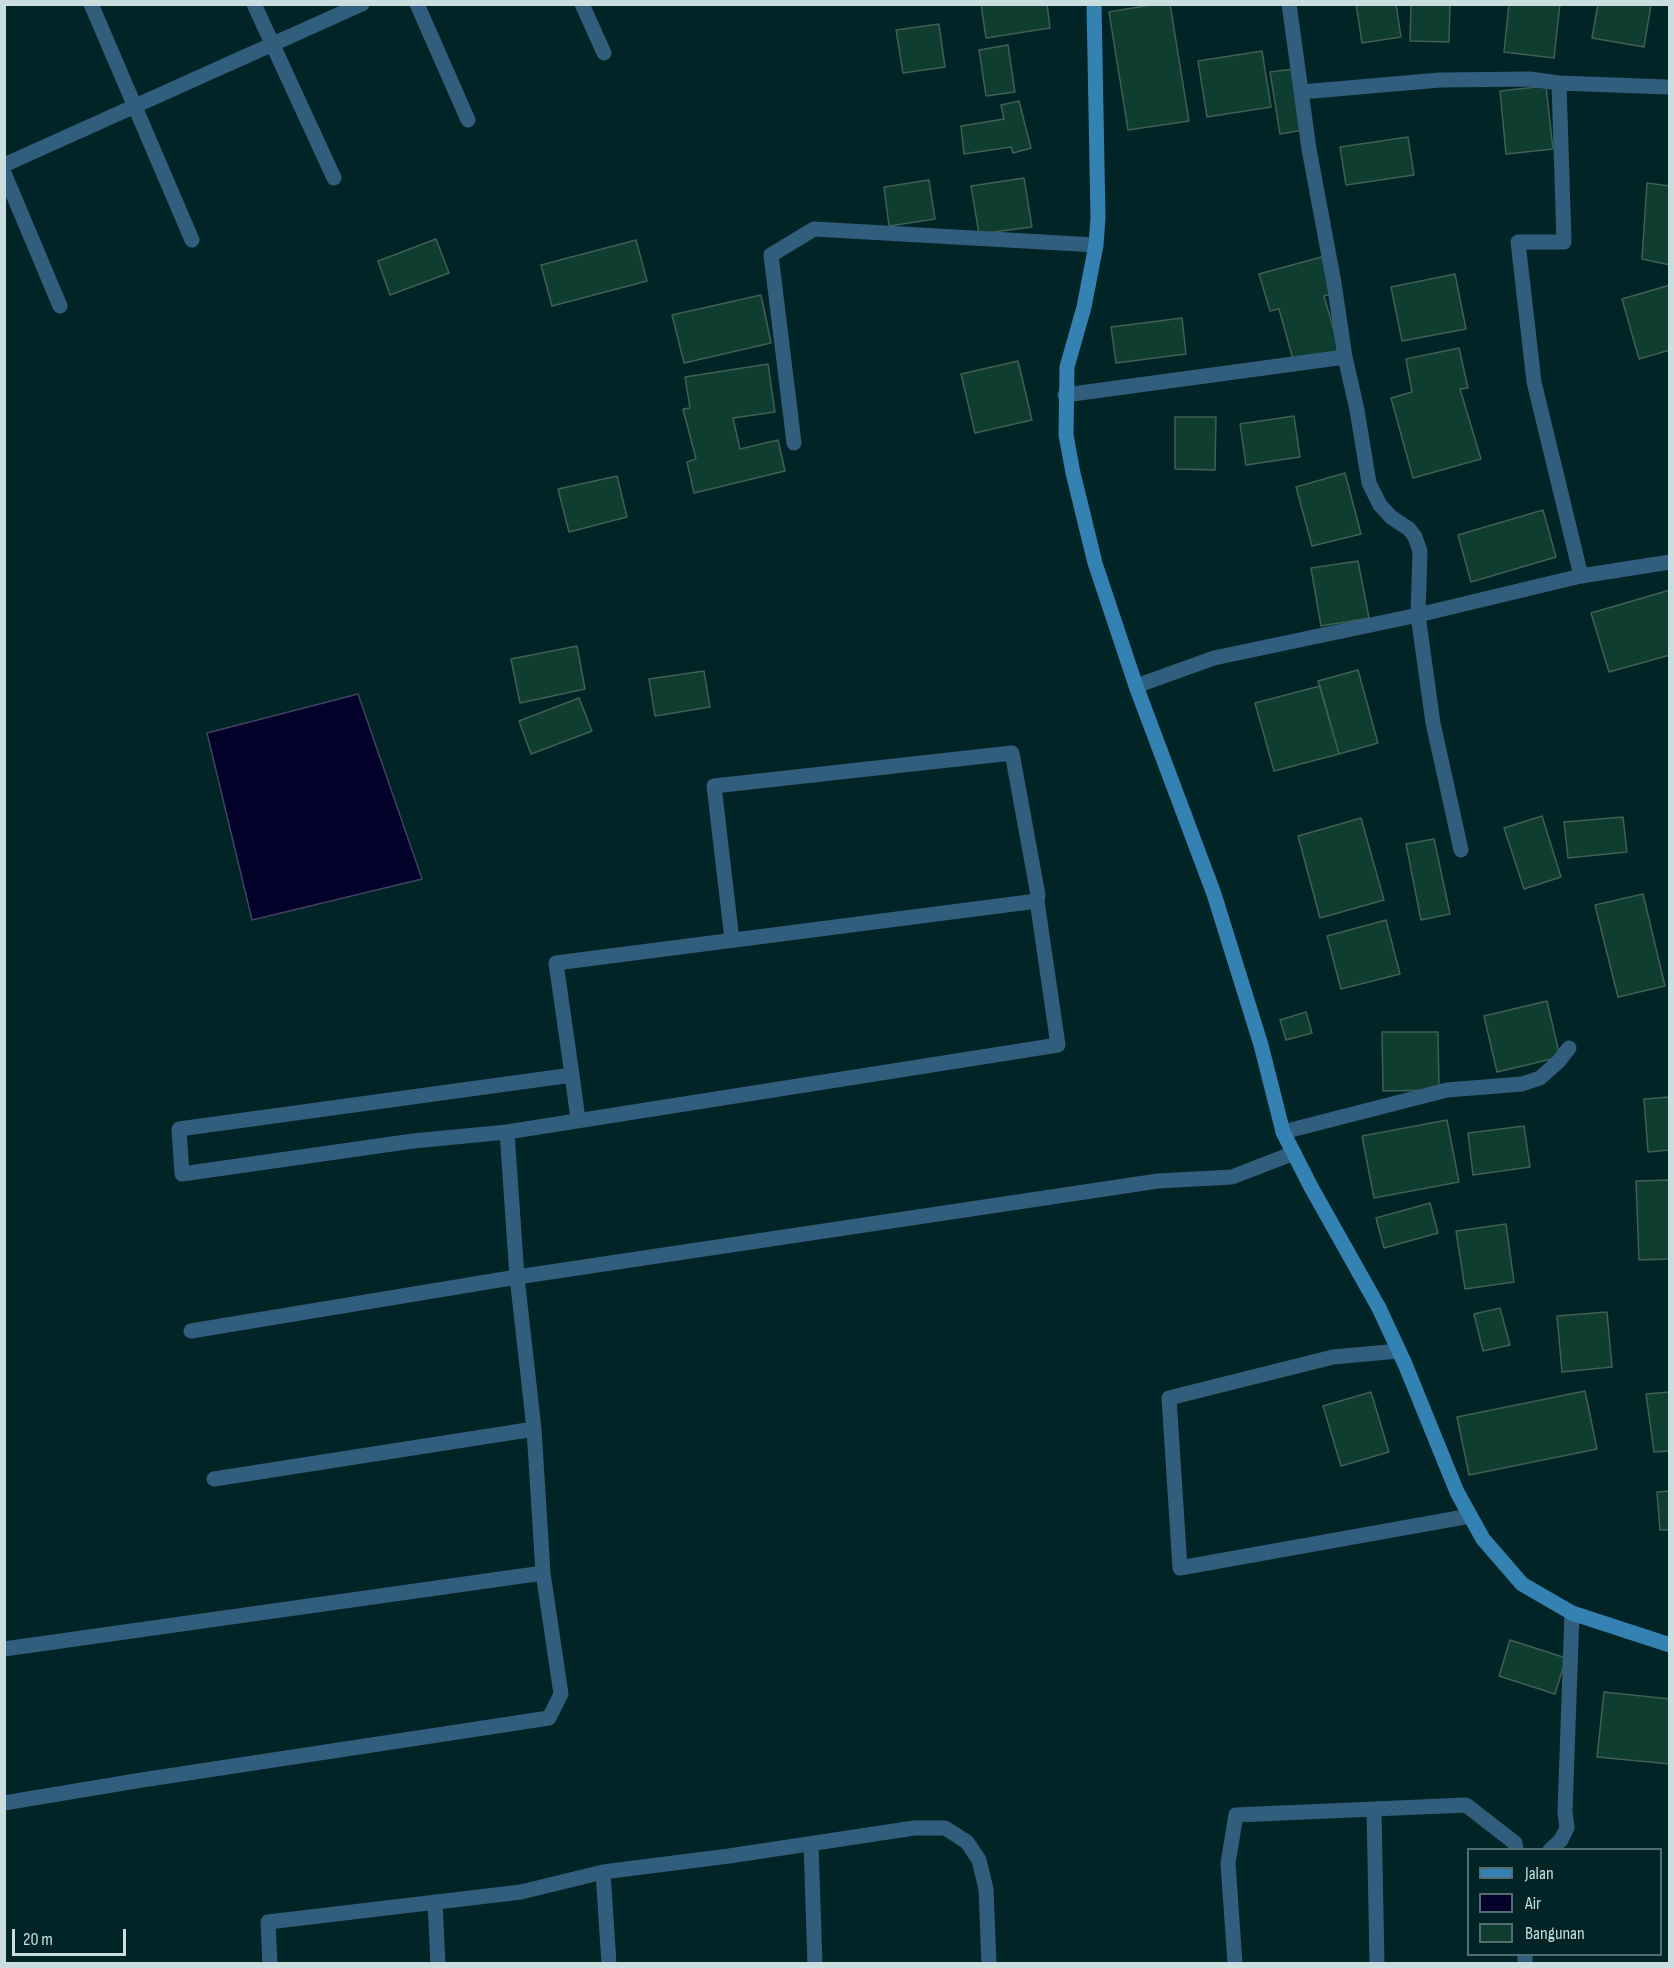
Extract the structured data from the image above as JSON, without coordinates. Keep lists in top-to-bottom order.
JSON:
{
  "legend": ["Jalan", "Air", "Bangunan"],
  "scale_bar": "20 m"
}
